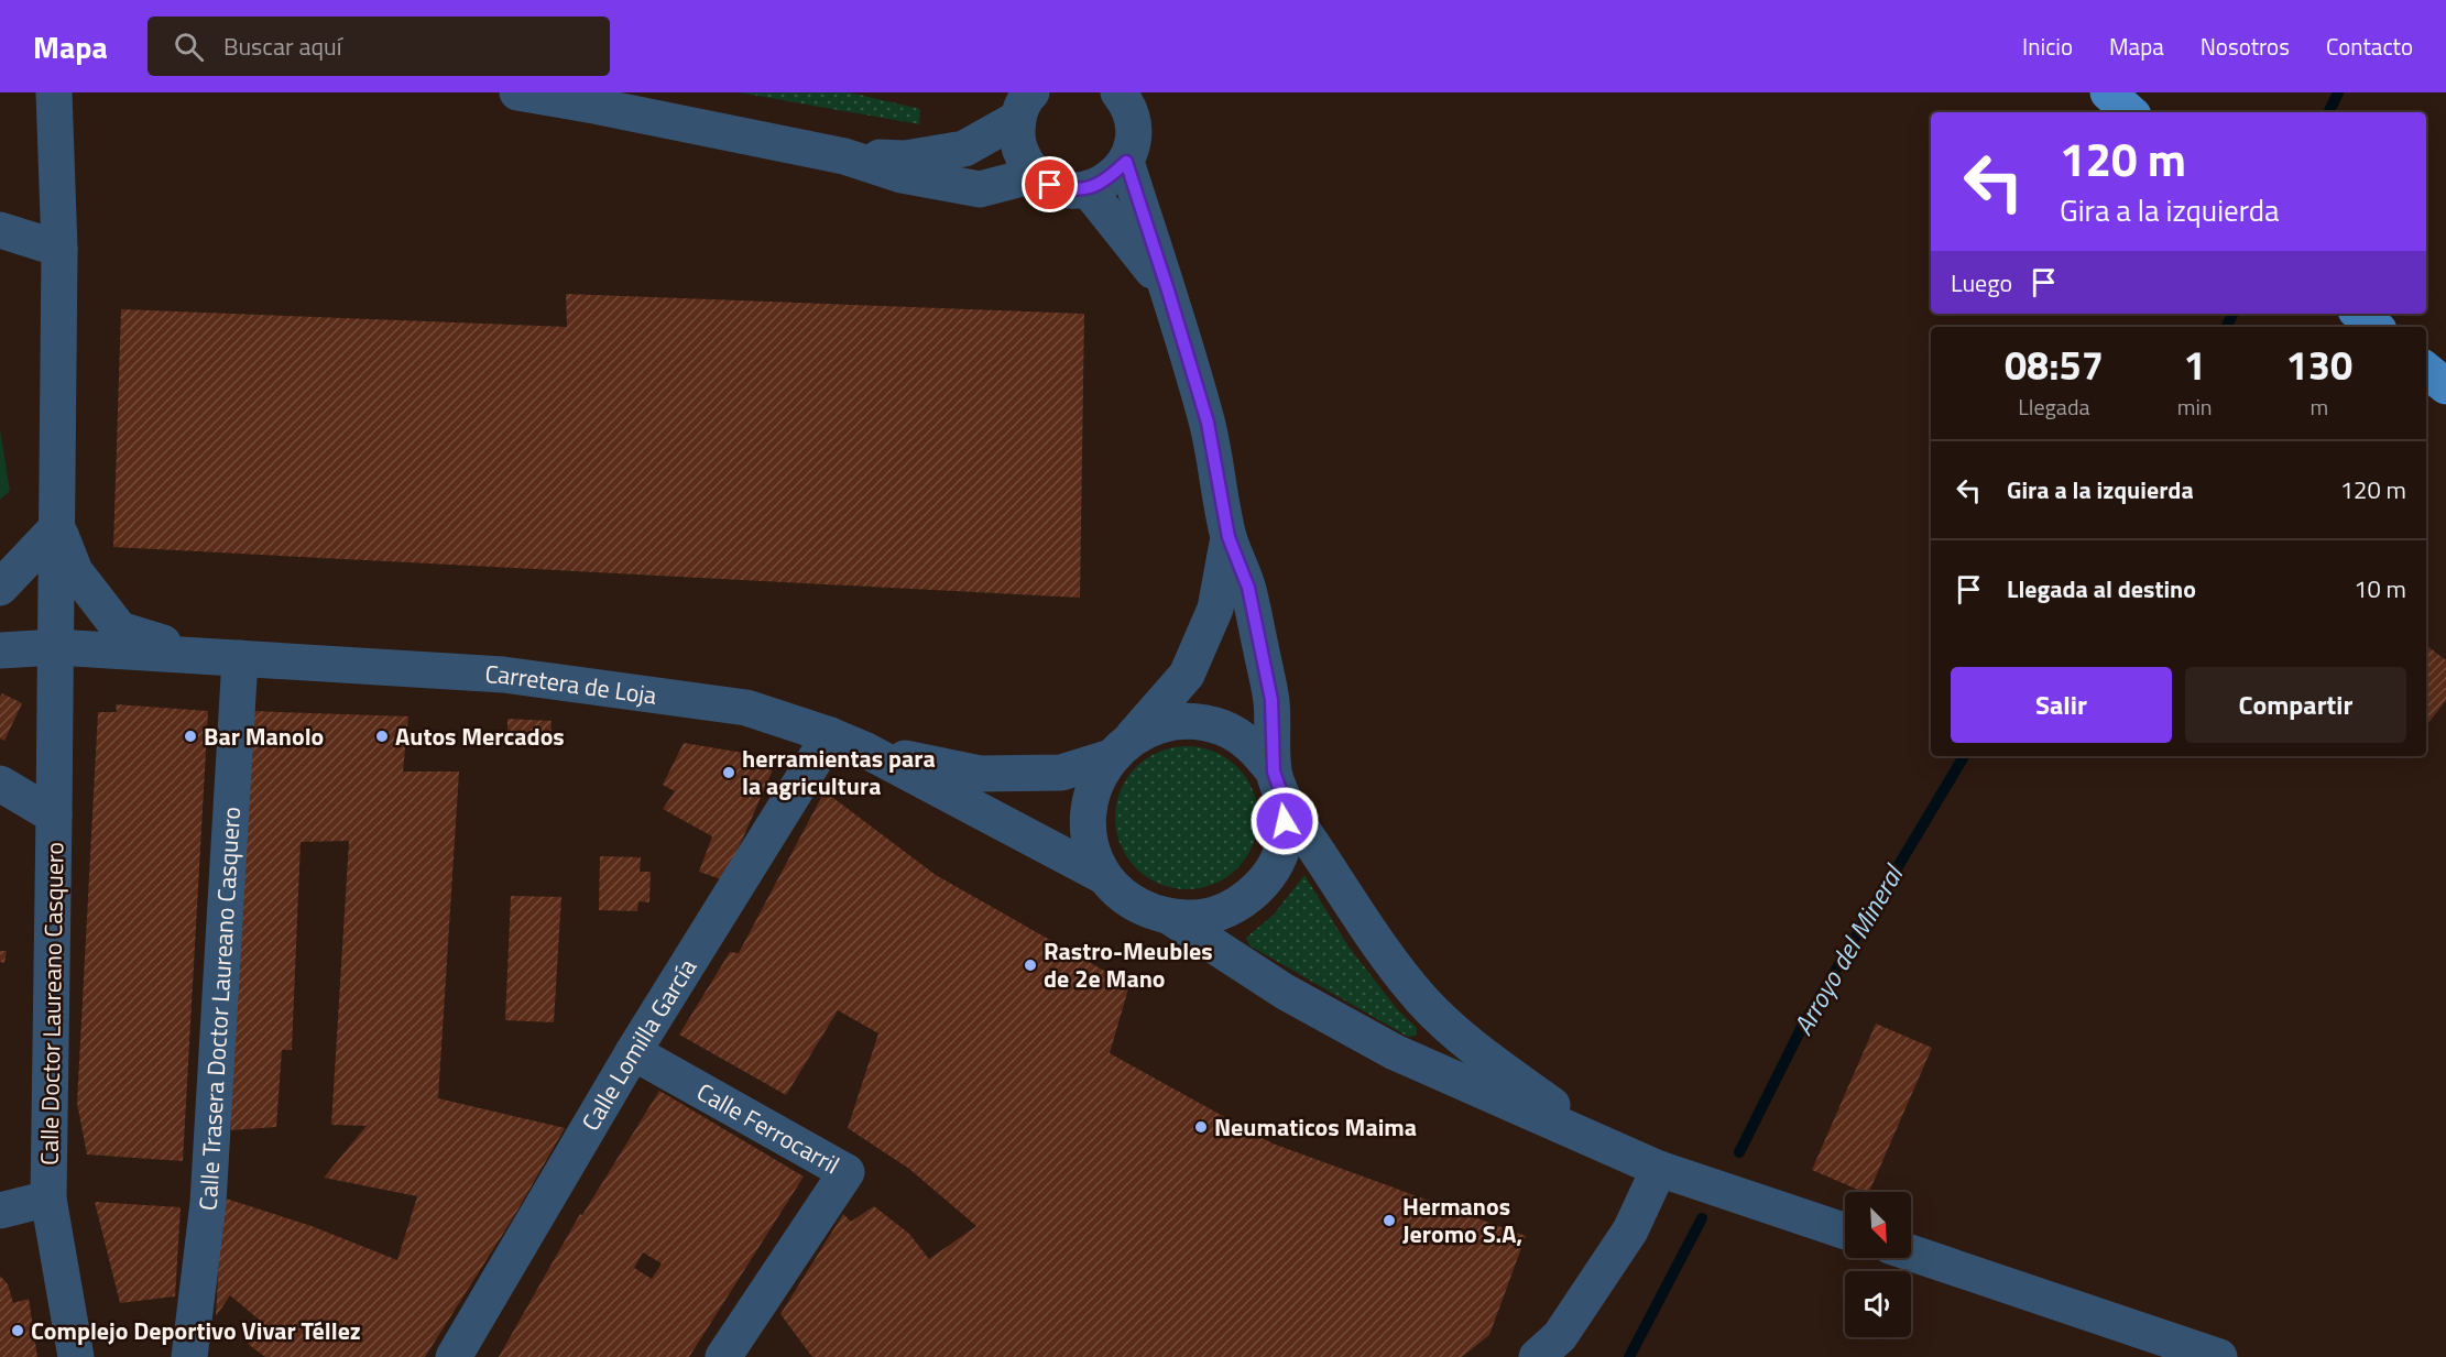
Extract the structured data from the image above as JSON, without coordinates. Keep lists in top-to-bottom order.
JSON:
{
  "streets": {
    "street": [
      "Carretera de Loja",
      "Calle Doctor Laureano Casquero",
      "Calle Trasera Doctor Laureano Casquero",
      "Calle Lomilla García",
      "Calle Ferrocarril"
    ]
  },
  "crossings": [
    ["Carretera de Loja", "Calle Doctor Laureano Casquero"],
    ["Carretera de Loja", "Calle Trasera Doctor Laureano Casquero"],
    ["Carretera de Loja", "Calle Lomilla García"],
    ["Calle Lomilla García", "Calle Ferrocarril"]
  ],
  "water": ["Arroyo del Mineral"],
  "places": [
    "Bar Manolo",
    "Autos Mercados",
    "herramientas para la agricultura",
    "Rastro-Meubles de 2e Mano",
    "Neumaticos Maima",
    "Hermanos Jeromo S.A,",
    "Complejo Deportivo Vivar Téllez"
  ],
  "north": "bottom right",
  "page": {
    "header": "Mapa",
    "search": "Buscar aquí",
    "nav": [
      "Inicio",
      "Mapa",
      "Nosotros",
      "Contacto"
    ],
    "turn": ["120 m", "Gira a la izquierda"],
    "then": "Luego",
    "eta": [
      "08:57",
      "Llegada",
      "1",
      "min",
      "130",
      "m"
    ],
    "list": [
      {
        "name": "Gira a la izquierda",
        "value": "120 m"
      },
      {
        "name": "Llegada al destino",
        "value": "10 m"
      }
    ],
    "buttons": ["Salir", "Compartir"]
  }
}
